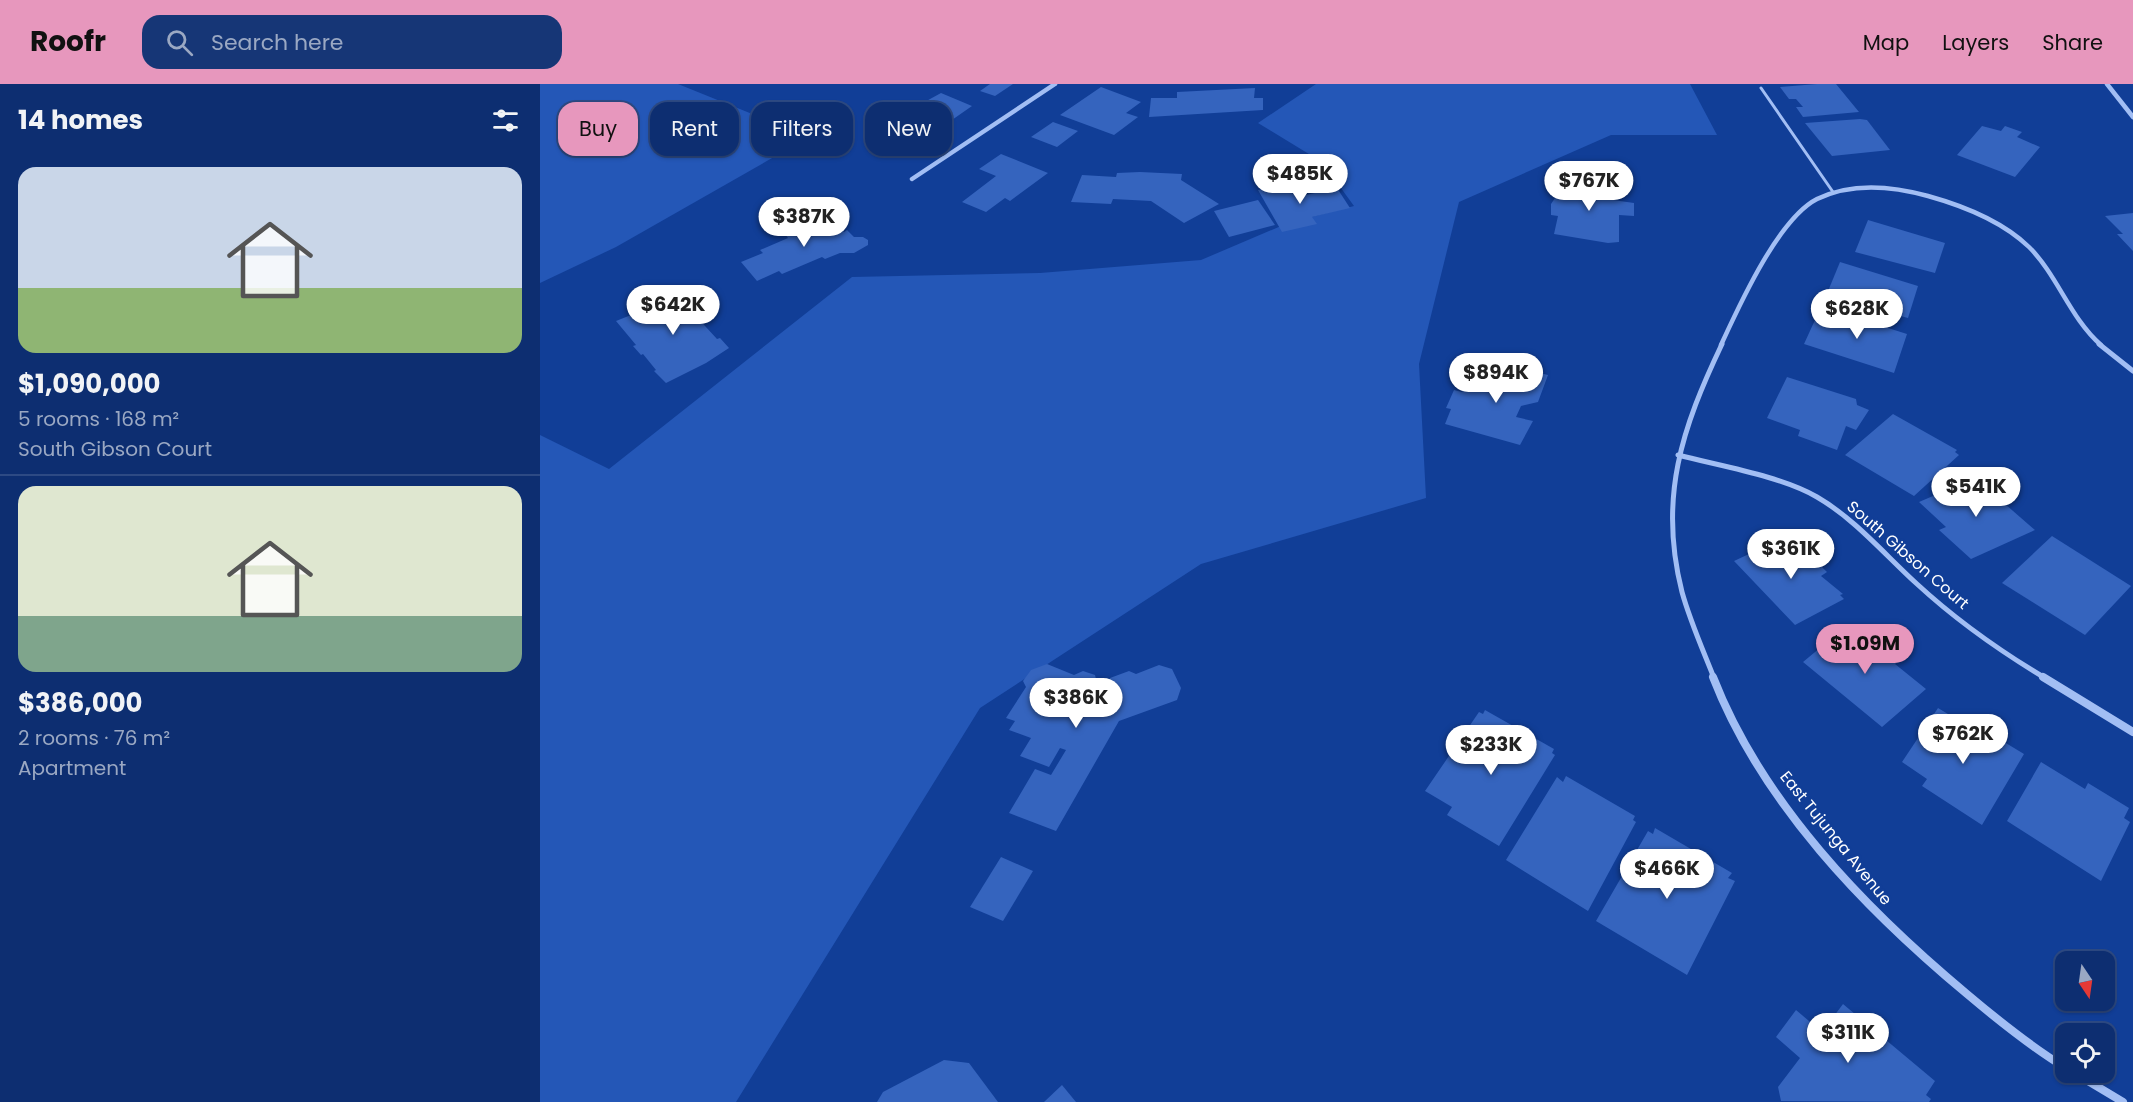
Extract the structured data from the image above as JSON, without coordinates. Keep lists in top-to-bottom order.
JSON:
{
  "streets": {
    "street": ["South Gibson Court", "East Tujunga Avenue"]
  },
  "crossings": [
    ["South Gibson Court", "East Tujunga Avenue"]
  ],
  "north": "bottom",
  "page": {
    "header": "Roofr",
    "search": "Search here",
    "nav": ["Map", "Layers", "Share"],
    "heading": "14 homes",
    "chip": [
      "Buy",
      "Rent",
      "Filters",
      "New"
    ],
    "price": [
      "$485K",
      "$767K",
      "$387K",
      "$642K",
      "$628K",
      "$894K",
      "$541K",
      "$361K",
      "$1.09M",
      "$386K",
      "$762K",
      "$233K",
      "$466K",
      "$311K"
    ],
    "list": [
      {
        "name": "$1,090,000",
        "note": "5 rooms · 168 m² · South Gibson Court"
      },
      {
        "name": "$386,000",
        "note": "2 rooms · 76 m² · Apartment"
      }
    ]
  }
}
